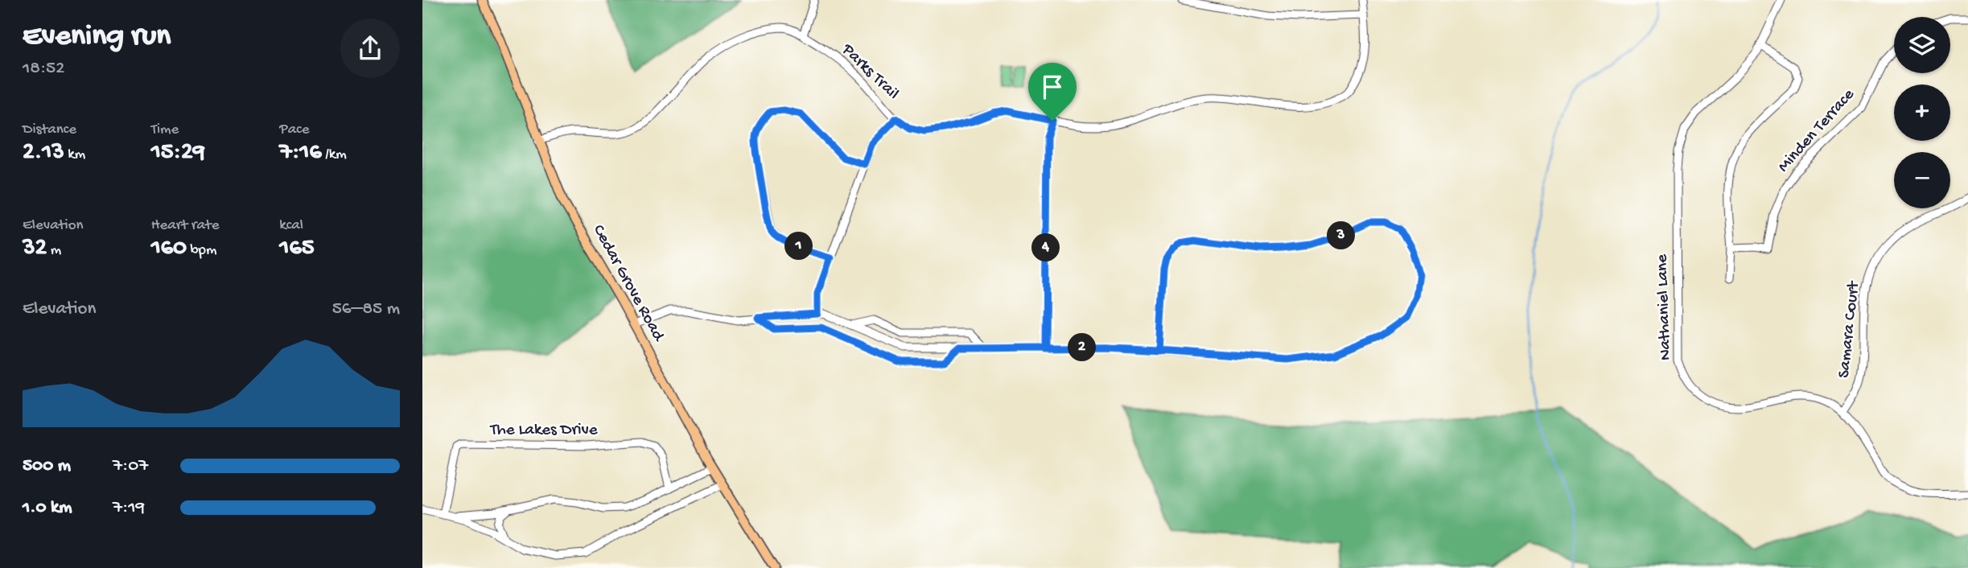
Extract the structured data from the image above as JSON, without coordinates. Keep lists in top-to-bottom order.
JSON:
{
  "streets": {
    "main road": ["Cedar Grove Road"],
    "street": [
      "Parks Trail",
      "Minden Terrace",
      "Nathaniel Lane",
      "Samara Court",
      "The Lakes Drive"
    ]
  },
  "crossings": [
    ["Parks Trail", "Cedar Grove Road"],
    ["Nathaniel Lane", "Samara Court"]
  ],
  "page": {
    "heading": ["Evening run", "18:52"],
    "map_buttons": ["+", "−"],
    "stats": [
      ["Distance", "2.13 km"],
      ["Time", "15:29"],
      ["Pace", "7:16 /km"],
      ["Elevation", "32 m"],
      ["Heart rate", "160 bpm"],
      ["kcal", "165"]
    ],
    "pins": [
      "3",
      "1",
      "4",
      "2"
    ],
    "chart": ["Elevation", "56–85 m"],
    "list": [
      {
        "name": "500 m",
        "note": "7:07"
      },
      {
        "name": "1.0 km",
        "note": "7:19"
      }
    ]
  }
}
